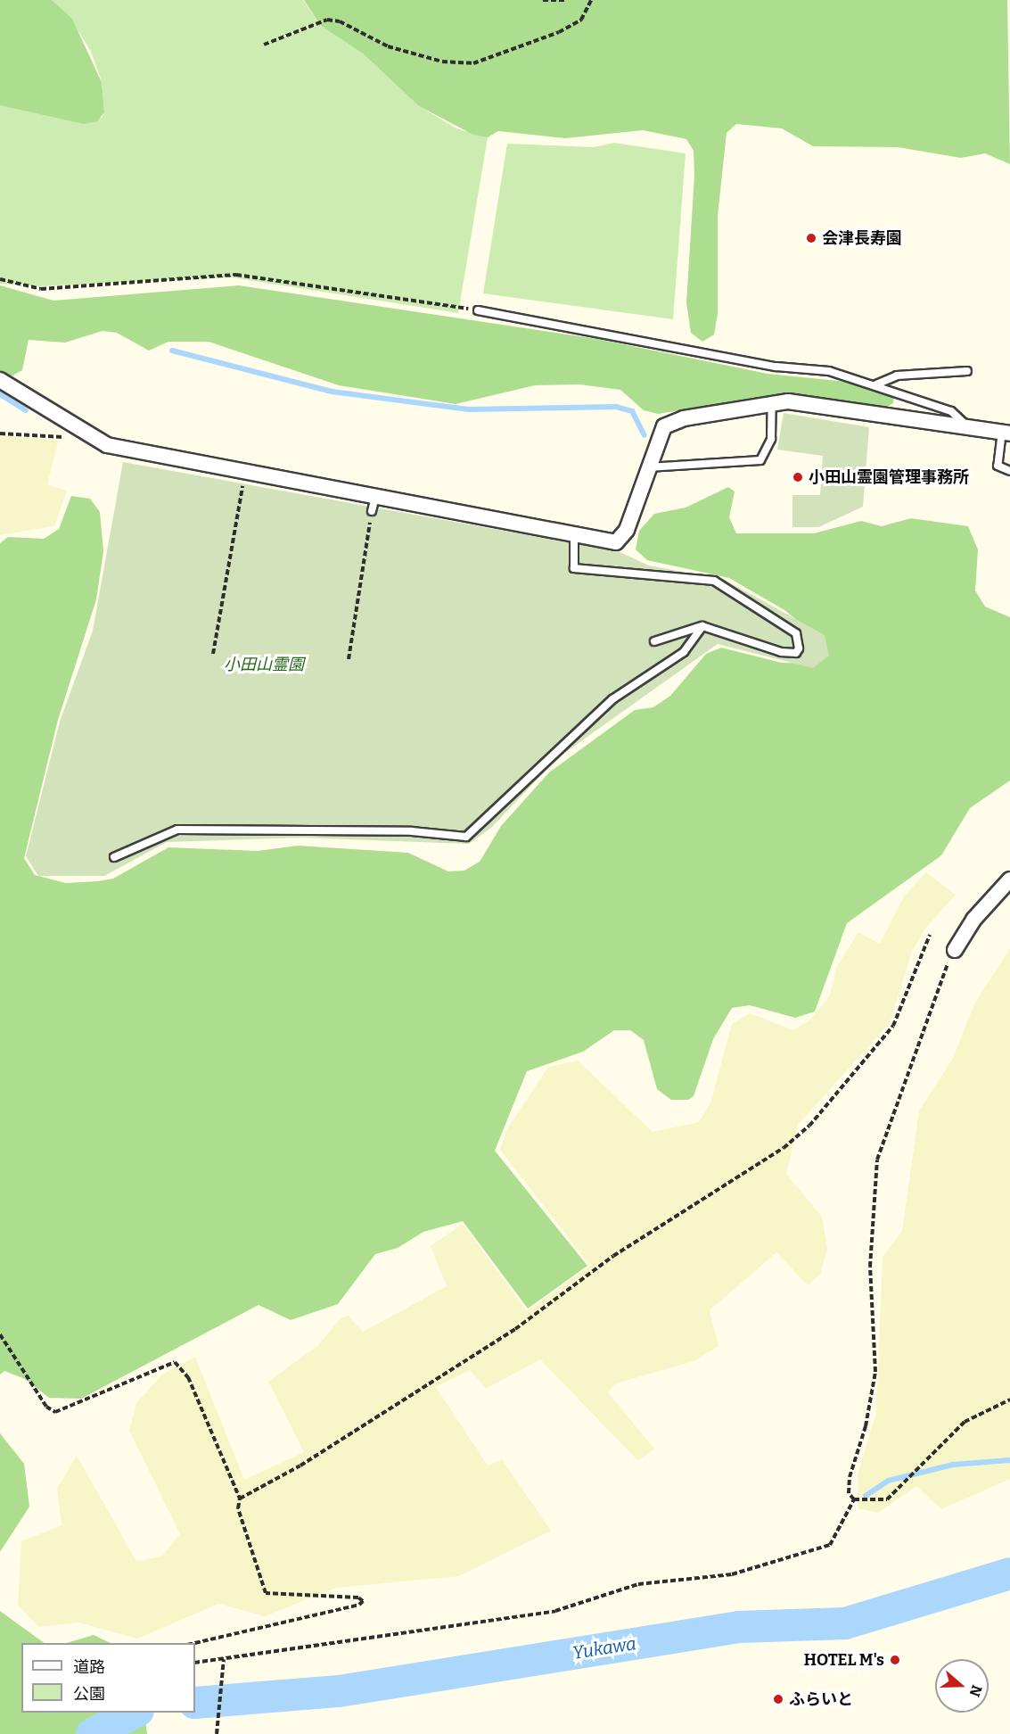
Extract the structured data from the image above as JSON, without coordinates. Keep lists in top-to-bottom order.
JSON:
{
  "water": ["Yukawa"],
  "parks": ["小田山霊園"],
  "places": [
    "会津長寿園",
    "小田山霊園管理事務所",
    "HOTEL M's",
    "ふらいと"
  ],
  "legend": ["道路", "公園"],
  "north": "right"
}
